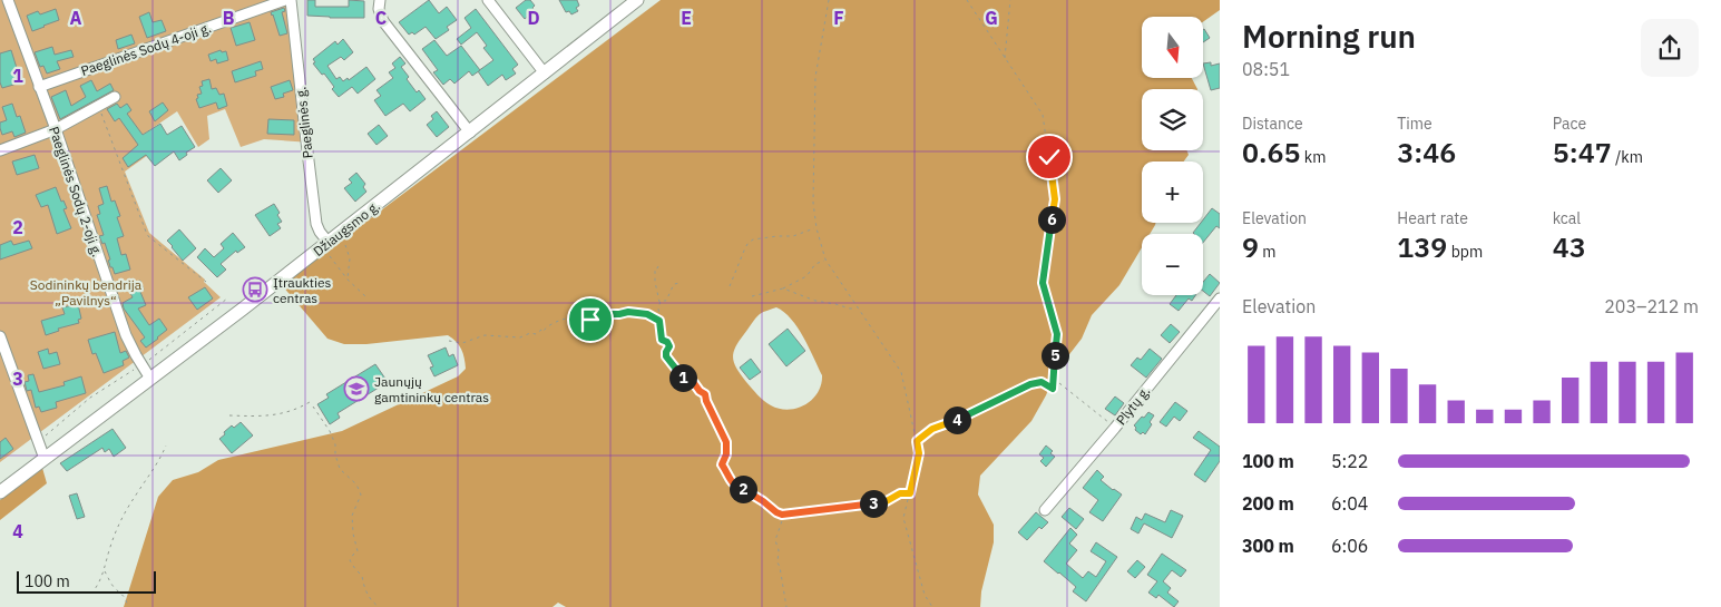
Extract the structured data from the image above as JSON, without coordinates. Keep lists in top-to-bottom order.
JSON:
{
  "streets": {
    "street": [
      "Paeglinės Sodų 4-oji g.",
      "Paeglinės g.",
      "Paeglinės Sodų 2-oji g.",
      "Džiaugsmo g.",
      "Plytų g."
    ]
  },
  "crossings": [
    ["Paeglinės Sodų 4-oji g.", "Paeglinės Sodų 2-oji g."],
    ["Paeglinės g.", "Džiaugsmo g."],
    ["Paeglinės Sodų 2-oji g.", "Džiaugsmo g."]
  ],
  "parks": ["Sodininkų bendrija „Pavilnys“"],
  "places": {
    "bus stop": ["Įtraukties centras"],
    "school or university": ["Jaunųjų gamtininkų centras"]
  },
  "scale_bar": "100 m",
  "north": "bottom",
  "page": {
    "heading": ["Morning run", "08:51"],
    "map_buttons": ["+", "−"],
    "stats": [
      ["Distance", "0.65 km"],
      ["Time", "3:46"],
      ["Pace", "5:47 /km"],
      ["Elevation", "9 m"],
      ["Heart rate", "139 bpm"],
      ["kcal", "43"]
    ],
    "pins": [
      "6",
      "5",
      "1",
      "4",
      "2",
      "3"
    ],
    "chart": ["Elevation", "203–212 m"],
    "list": [
      {
        "name": "100 m",
        "note": "5:22"
      },
      {
        "name": "200 m",
        "note": "6:04"
      },
      {
        "name": "300 m",
        "note": "6:06"
      }
    ],
    "scale": "100 m"
  },
  "grid": {
    "columns": [
      "A",
      "B",
      "C",
      "D",
      "E",
      "F",
      "G"
    ],
    "rows": [
      "1",
      "2",
      "3",
      "4"
    ]
  }
}
